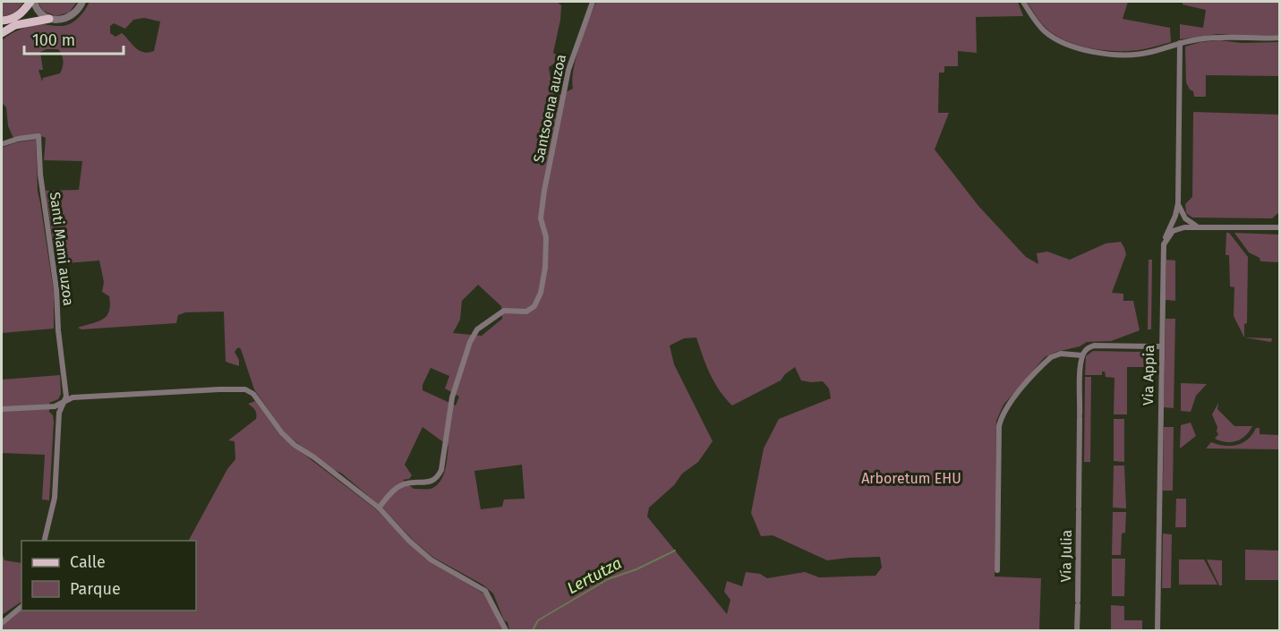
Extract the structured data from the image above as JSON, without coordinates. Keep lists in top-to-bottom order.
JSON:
{
  "streets": {
    "street": [
      "Santsoena auzoa",
      "Santi Mami auzoa",
      "Via Appia",
      "Vía Julia"
    ]
  },
  "water": ["Lertutza"],
  "parks": ["Arboretum EHU"],
  "legend": ["Calle", "Parque"],
  "scale_bar": "100 m"
}
